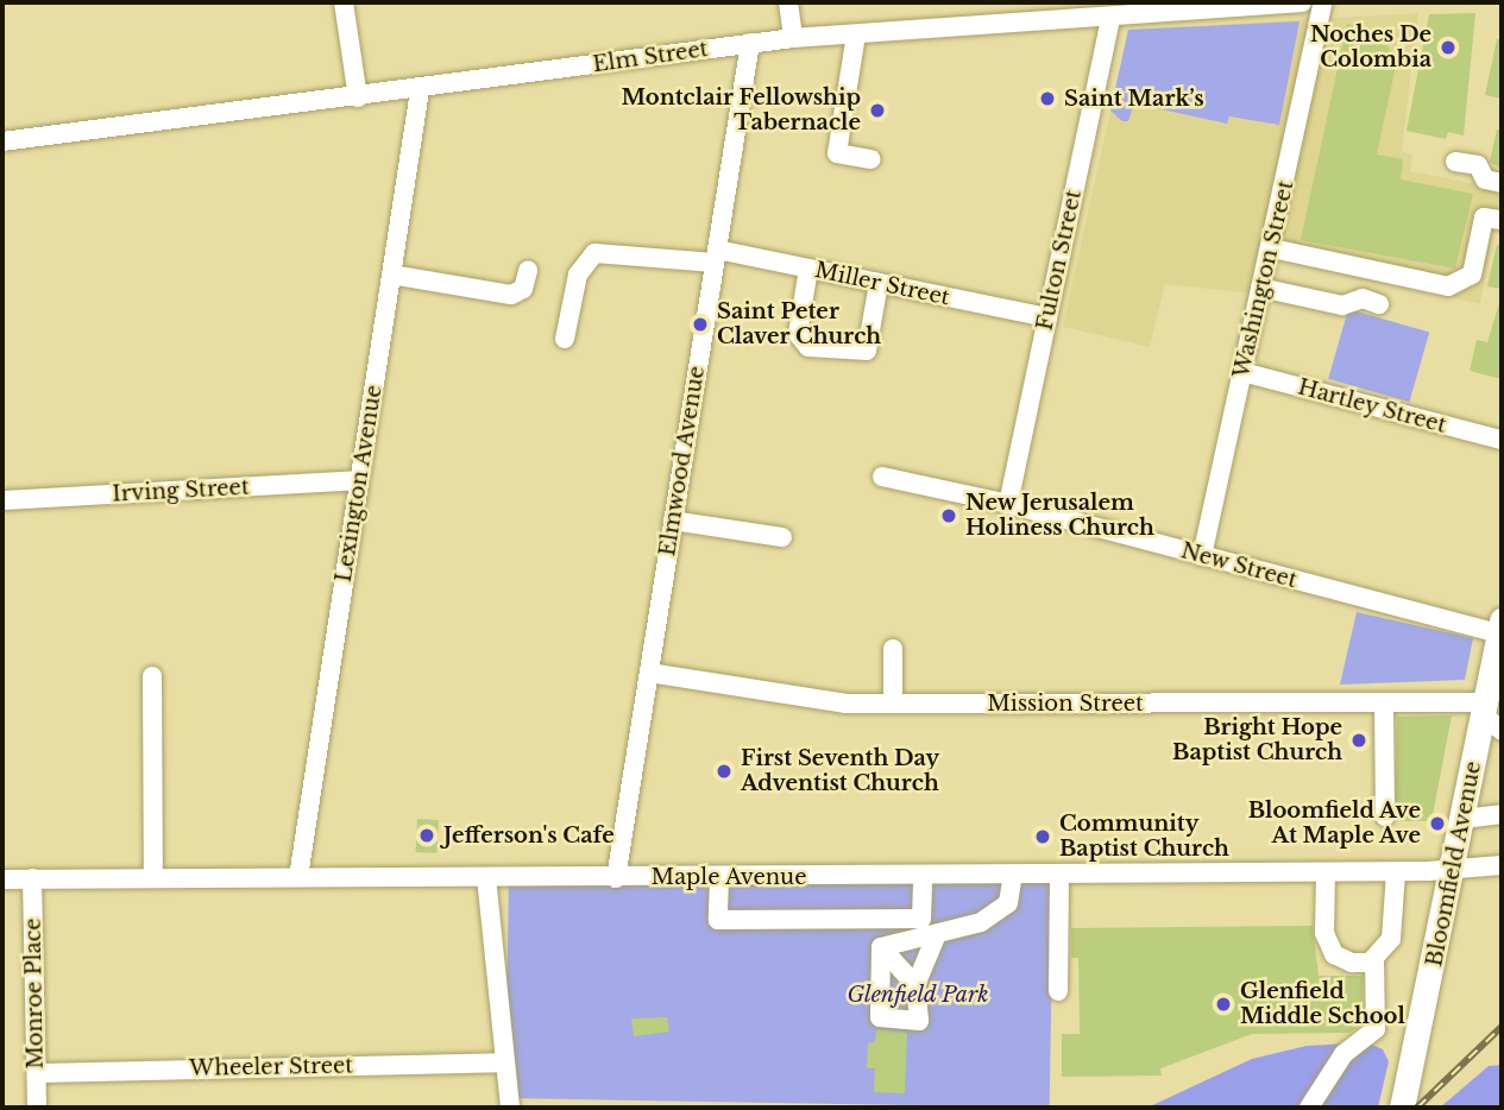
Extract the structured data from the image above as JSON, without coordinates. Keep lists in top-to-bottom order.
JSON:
{
  "streets": {
    "main road": ["Bloomfield Avenue"],
    "street": [
      "Elm Street",
      "Fulton Street",
      "Washington Street",
      "Miller Street",
      "Hartley Street",
      "Elmwood Avenue",
      "Lexington Avenue",
      "Irving Street",
      "New Street",
      "Mission Street",
      "Maple Avenue",
      "Monroe Place",
      "Wheeler Street"
    ]
  },
  "crossings": [
    ["Elm Street", "Fulton Street"],
    ["Elm Street", "Elmwood Avenue"],
    ["Elm Street", "Lexington Avenue"],
    ["Fulton Street", "Miller Street"],
    ["Fulton Street", "New Street"],
    ["Washington Street", "Hartley Street"],
    ["Washington Street", "New Street"],
    ["Miller Street", "Elmwood Avenue"],
    ["Elmwood Avenue", "Mission Street"],
    ["Elmwood Avenue", "Maple Avenue"],
    ["Lexington Avenue", "Irving Street"],
    ["Lexington Avenue", "Maple Avenue"],
    ["New Street", "Bloomfield Avenue"],
    ["Mission Street", "Bloomfield Avenue"],
    ["Bloomfield Avenue", "Maple Avenue"],
    ["Maple Avenue", "Monroe Place"],
    ["Monroe Place", "Wheeler Street"]
  ],
  "parks": ["Glenfield Park"],
  "places": [
    "Noches De Colombia",
    "Saint Mark’s",
    "Montclair Fellowship Tabernacle",
    "Saint Peter Claver Church",
    "New Jerusalem Holiness Church",
    "Bright Hope Baptist Church",
    "First Seventh Day Adventist Church",
    "Bloomfield Ave At Maple Ave",
    "Jefferson's Cafe",
    "Community Baptist Church",
    "Glenfield Middle School"
  ]
}
